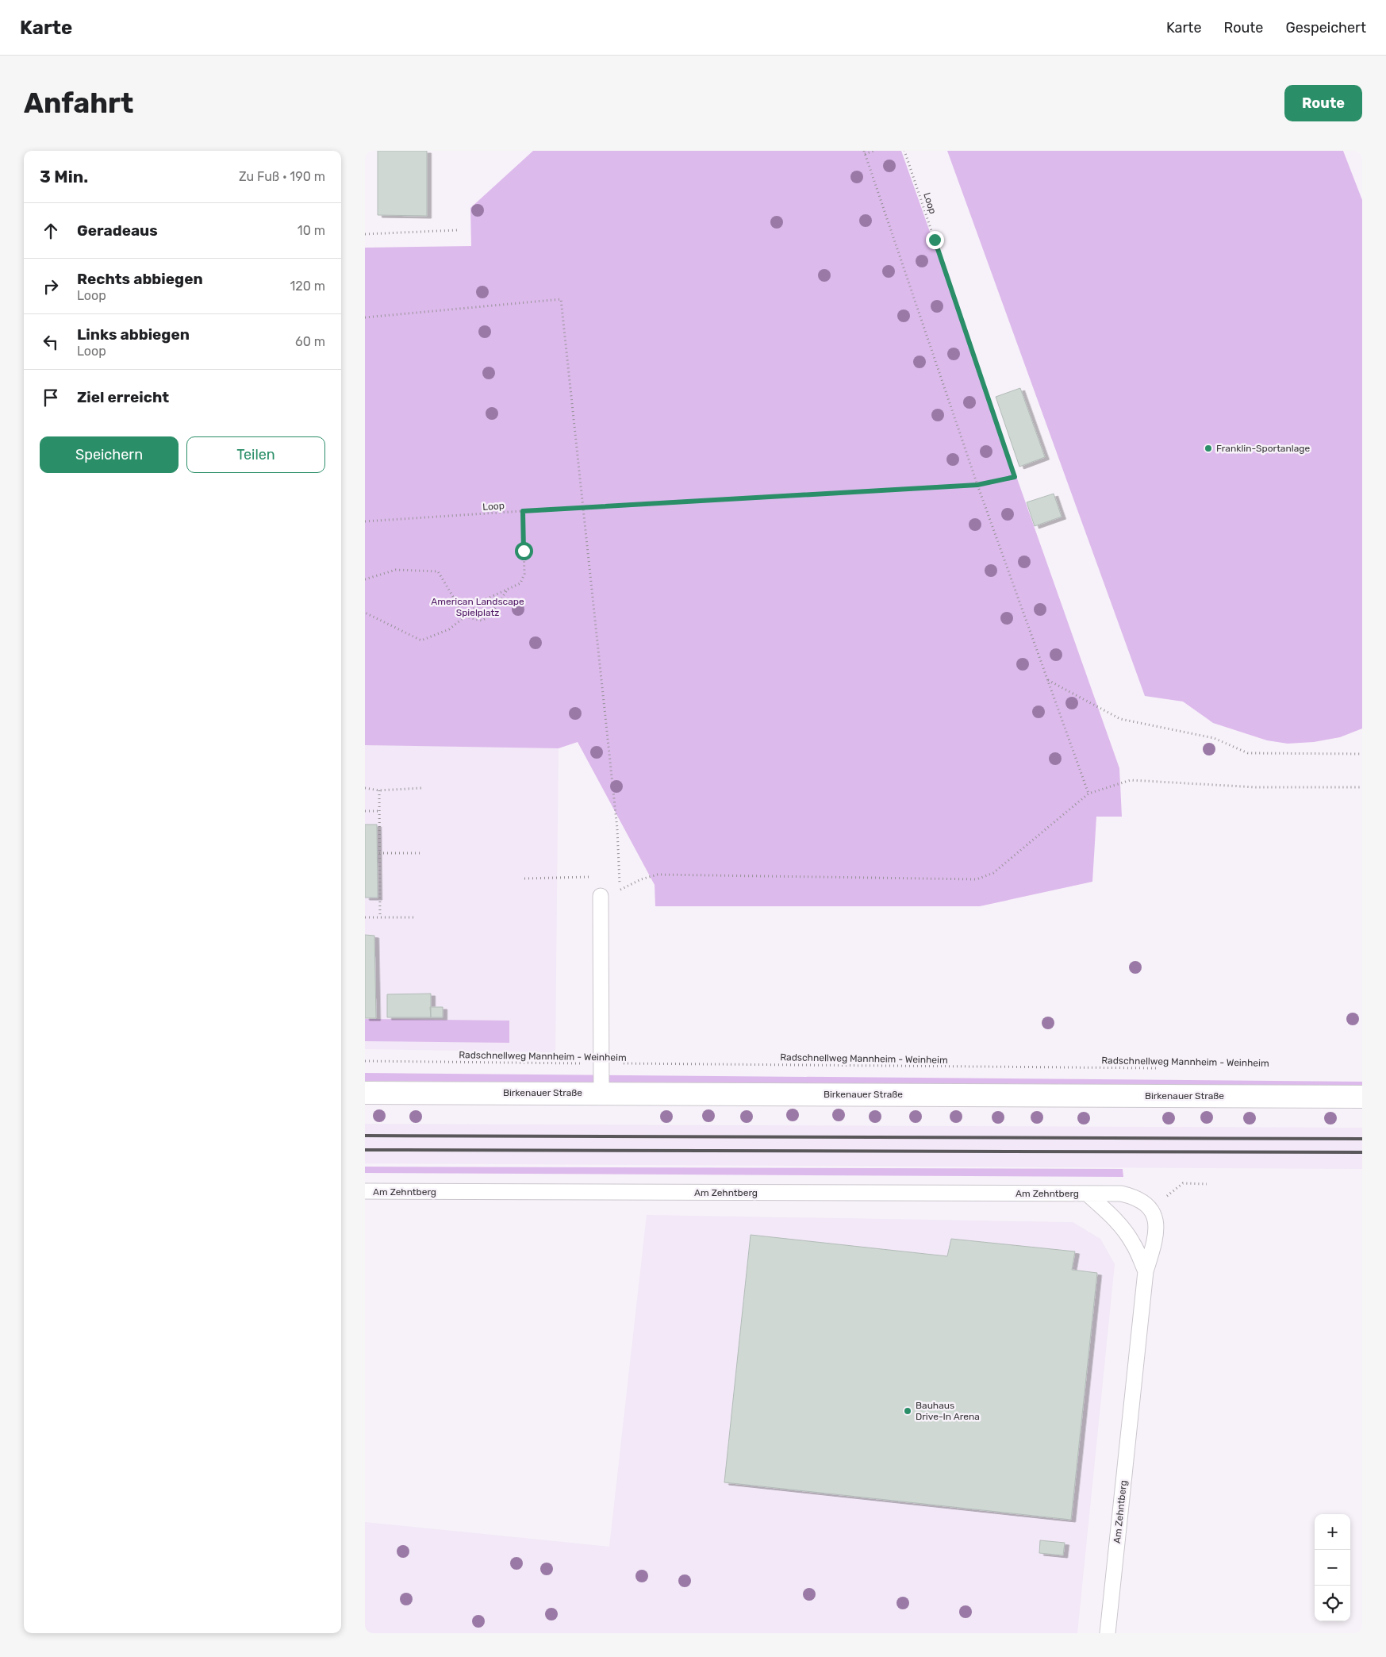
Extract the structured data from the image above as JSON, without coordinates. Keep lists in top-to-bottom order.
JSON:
{
  "streets": {
    "street": ["Birkenauer Straße"],
    "lane": ["Am Zehntberg"],
    "path": ["Loop", "Radschnellweg Mannheim - Weinheim"]
  },
  "parks": ["American Landscape Spielplatz"],
  "places": ["Franklin-Sportanlage", "Bauhaus Drive-In Arena"],
  "page": {
    "header": "Karte",
    "nav": ["Karte", "Route", "Gespeichert"],
    "buttons": [
      "Route",
      ["Speichern", "Teilen"]
    ],
    "title": "Anfahrt",
    "heading": ["3 Min.", "Zu Fuß · 190 m"],
    "list": [
      ["Geradeaus", "10 m"],
      ["Rechts abbiegen", "Loop", "120 m"],
      ["Links abbiegen", "Loop", "60 m"],
      "Ziel erreicht"
    ],
    "map_buttons": ["+", "−"]
  }
}
